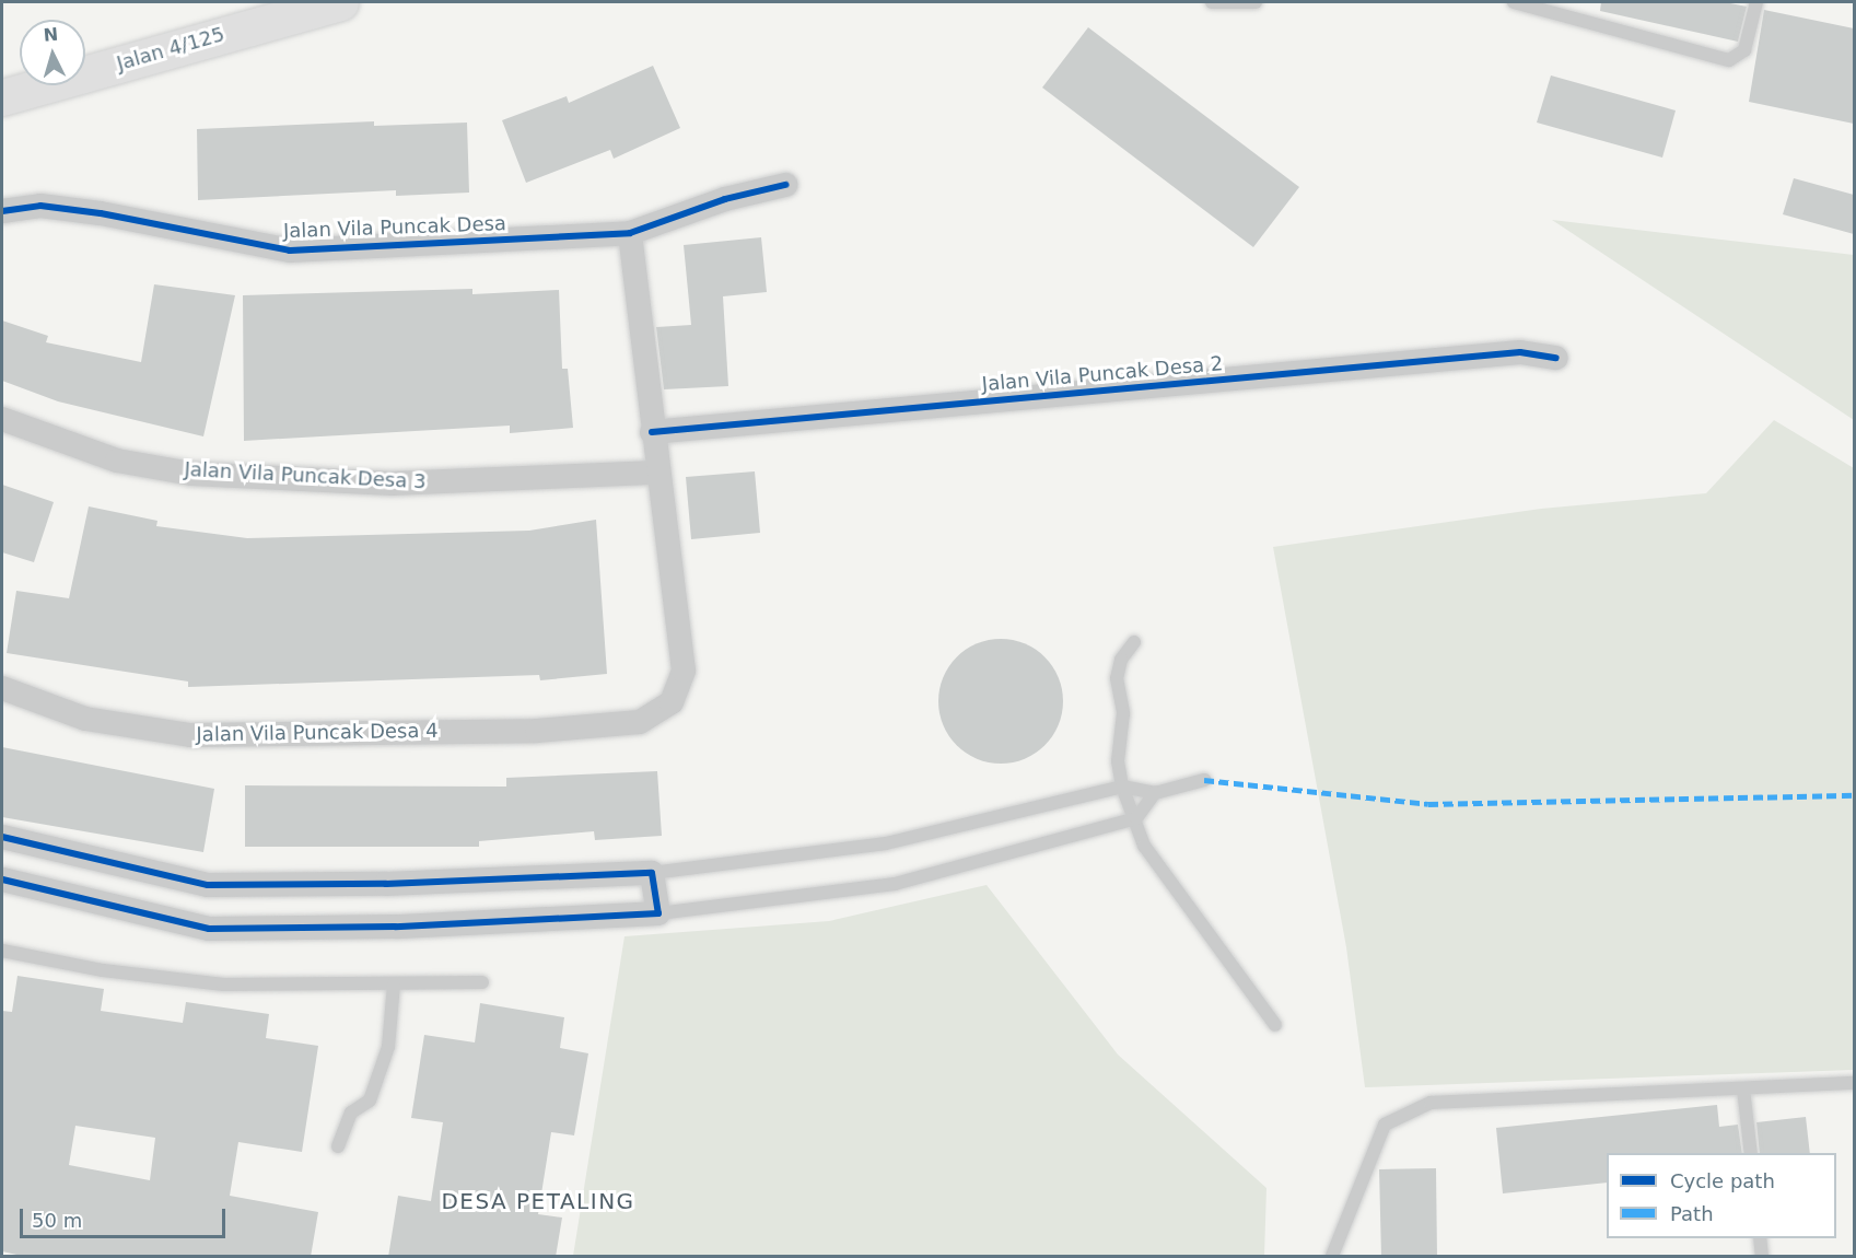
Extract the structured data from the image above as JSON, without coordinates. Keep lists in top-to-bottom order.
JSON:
{
  "streets": {
    "street": [
      "Jalan 4/125",
      "Jalan Vila Puncak Desa",
      "Jalan Vila Puncak Desa 2",
      "Jalan Vila Puncak Desa 3",
      "Jalan Vila Puncak Desa 4"
    ]
  },
  "crossings": [
    ["Jalan Vila Puncak Desa 3", "Jalan Vila Puncak Desa 4"]
  ],
  "districts": ["DESA PETALING"],
  "legend": ["Cycle path", "Path"],
  "scale_bar": "50 m",
  "north": "top"
}
